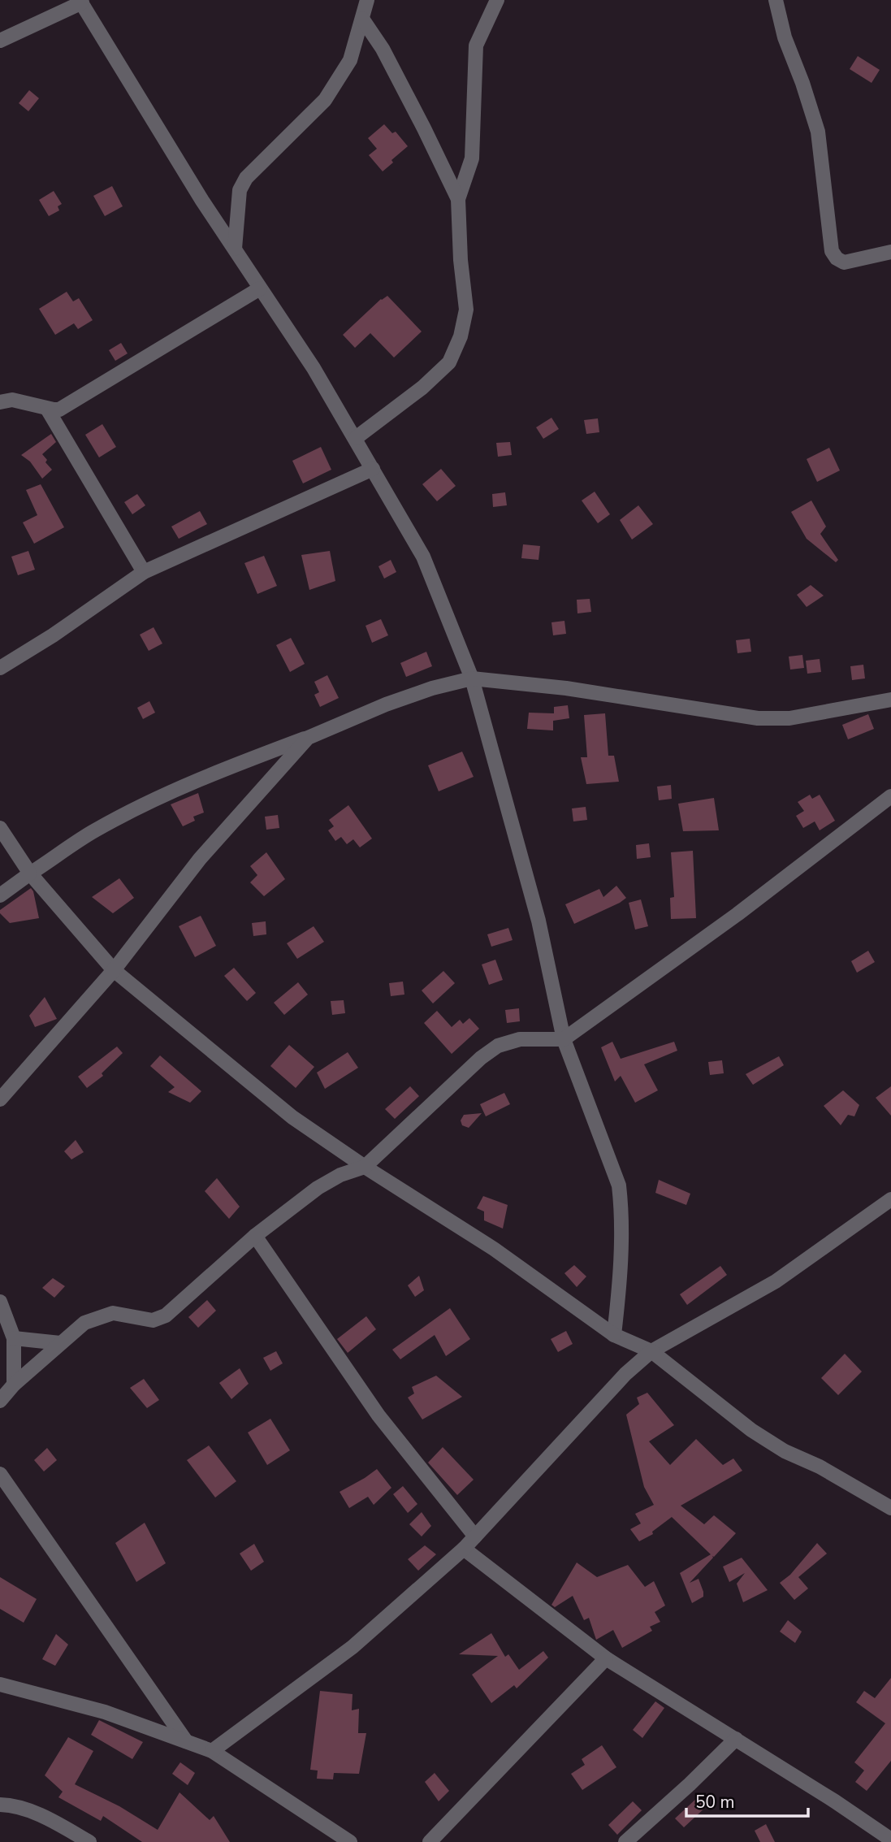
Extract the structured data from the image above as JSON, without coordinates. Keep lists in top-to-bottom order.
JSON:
{
  "scale_bar": "50 m"
}
